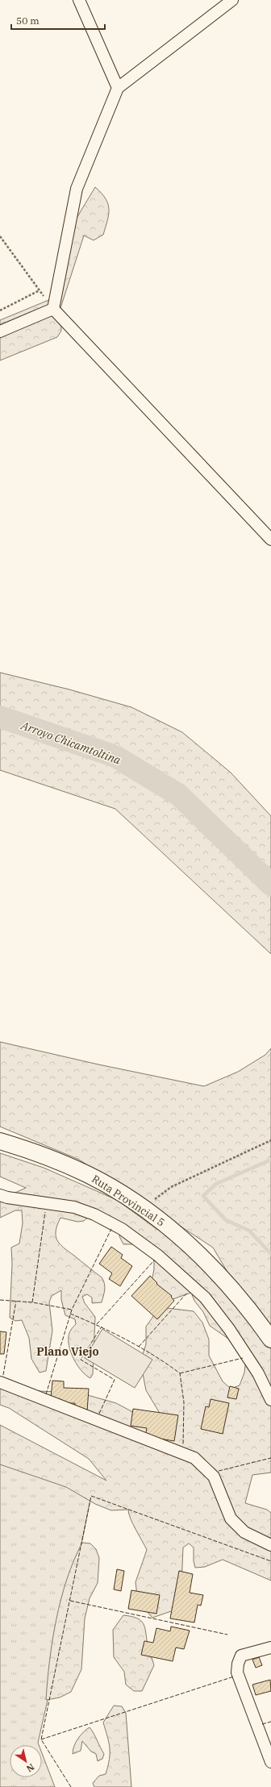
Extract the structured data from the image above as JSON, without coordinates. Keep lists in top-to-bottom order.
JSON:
{
  "streets": {
    "main road": ["Ruta Provincial 5"]
  },
  "districts": ["Plano Viejo"],
  "water": ["Arroyo Chicamtoltina"],
  "scale_bar": "50 m",
  "north": "bottom right"
}
